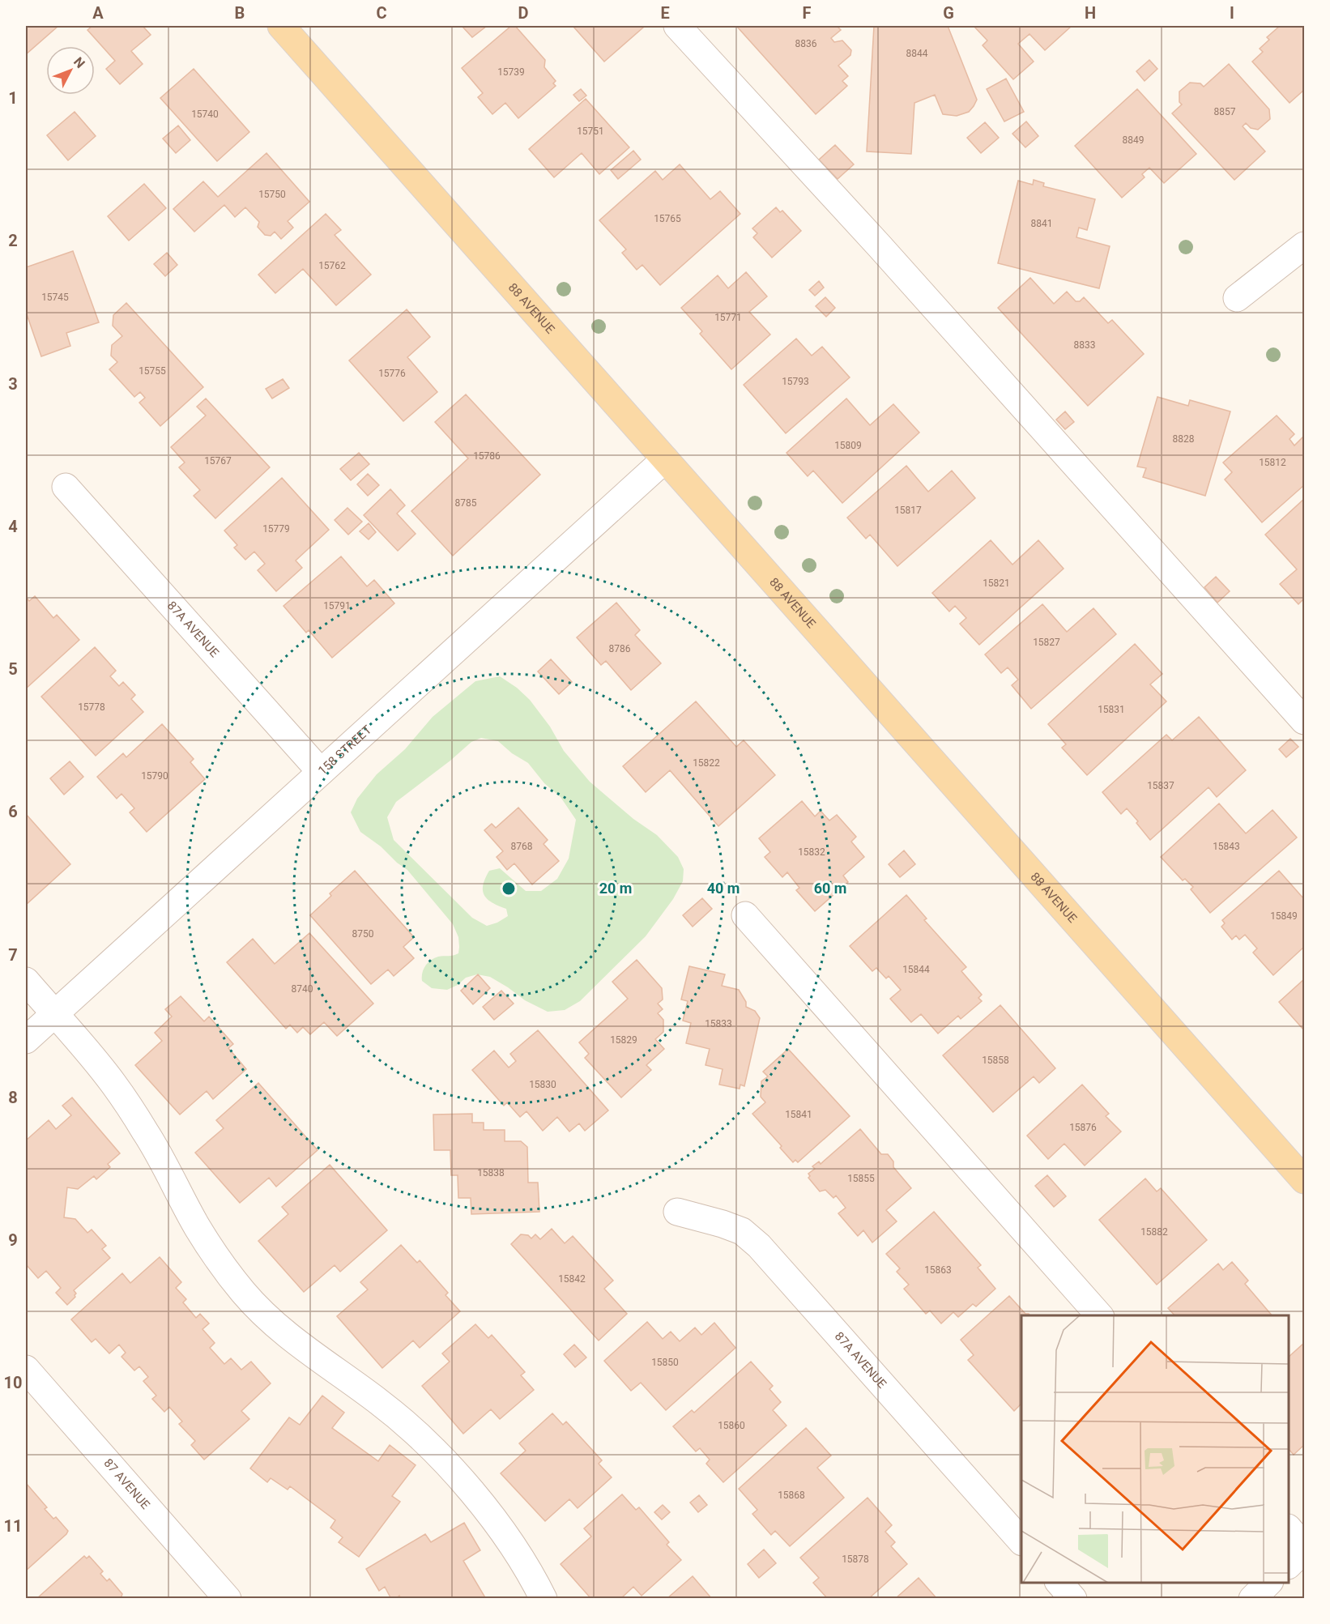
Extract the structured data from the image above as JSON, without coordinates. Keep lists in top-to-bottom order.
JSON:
{
  "streets": {
    "main road": ["88 AVENUE"],
    "street": ["87A AVENUE", "158 STREET", "87 AVENUE"]
  },
  "crossings": [
    ["88 AVENUE", "158 STREET"],
    ["87A AVENUE", "158 STREET"]
  ],
  "house_numbers": [
    "8836",
    "8844",
    "15739",
    "8857",
    "15740",
    "15751",
    "8849",
    "15750",
    "15765",
    "8841",
    "15762",
    "15745",
    "15771",
    "8833",
    "15755",
    "15776",
    "15793",
    "8828",
    "15809",
    "15786",
    "15767",
    "15812",
    "8785",
    "15817",
    "15779",
    "15821",
    "15791",
    "15827",
    "8786",
    "15778",
    "15831",
    "15822",
    "15790",
    "15837",
    "8768",
    "15843",
    "15832",
    "15849",
    "8750",
    "15844",
    "8740",
    "15833",
    "15829",
    "15858",
    "15830",
    "15841",
    "15876",
    "15838",
    "15855",
    "15882",
    "15863",
    "15842",
    "15850",
    "15860",
    "15868",
    "15878"
  ],
  "north": "top right",
  "grid": {
    "columns": [
      "A",
      "B",
      "C",
      "D",
      "E",
      "F",
      "G",
      "H",
      "I"
    ],
    "rows": [
      "1",
      "2",
      "3",
      "4",
      "5",
      "6",
      "7",
      "8",
      "9",
      "10",
      "11"
    ]
  },
  "rings": ["20 m", "40 m", "60 m"]
}
